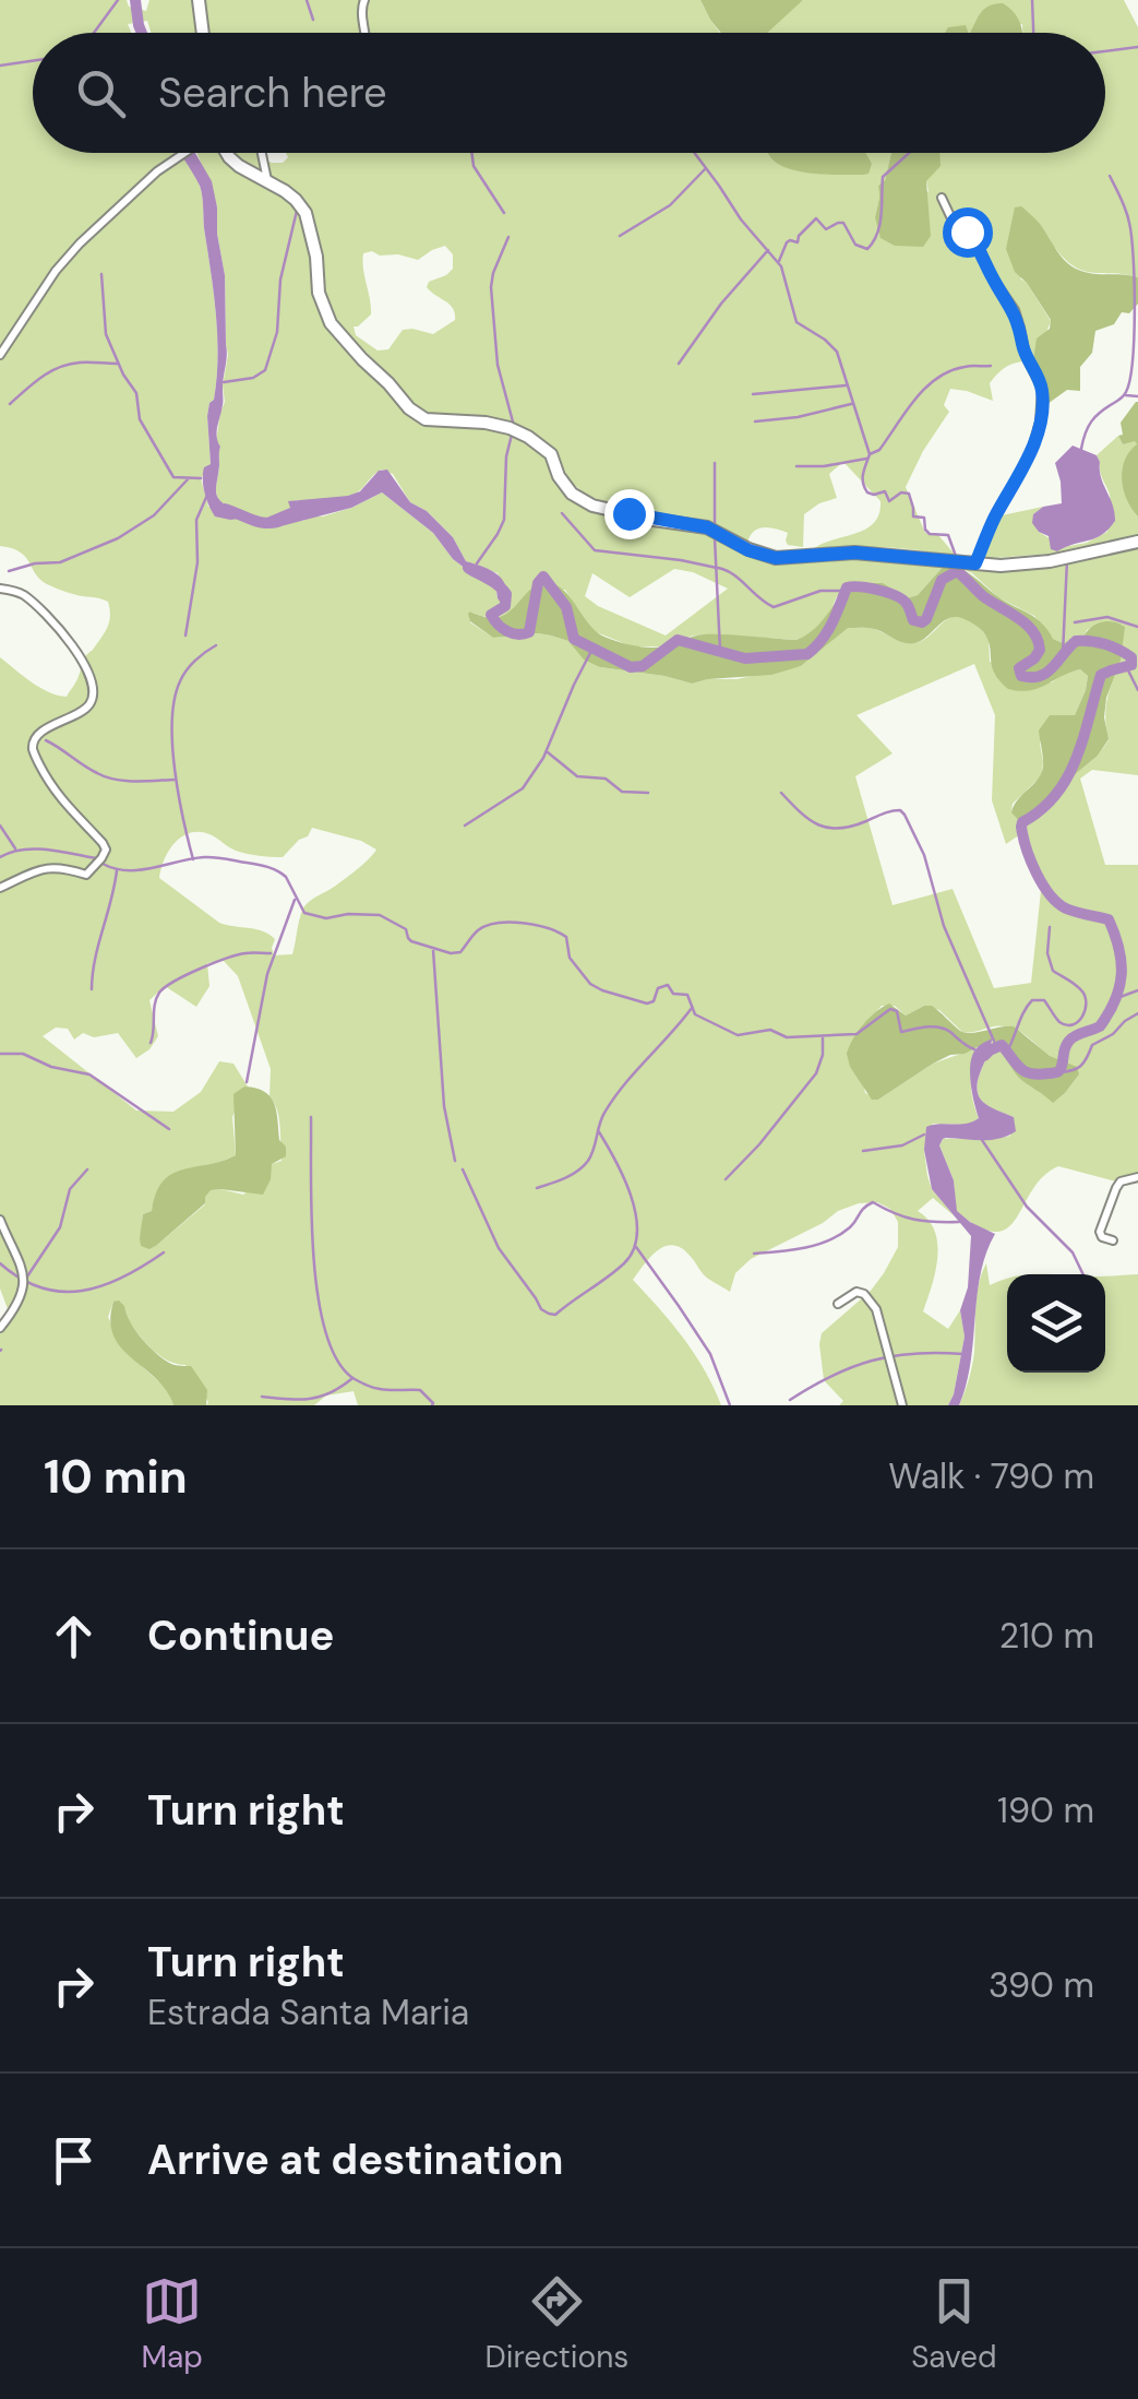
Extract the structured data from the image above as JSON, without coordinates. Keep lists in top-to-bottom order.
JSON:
{
  "page": {
    "search": "Search here",
    "heading": ["10 min", "Walk · 790 m"],
    "list": [
      ["Continue", "210 m"],
      ["Turn right", "190 m"],
      ["Turn right", "Estrada Santa Maria", "390 m"],
      "Arrive at destination"
    ],
    "nav": ["Map", "Directions", "Saved"]
  }
}
